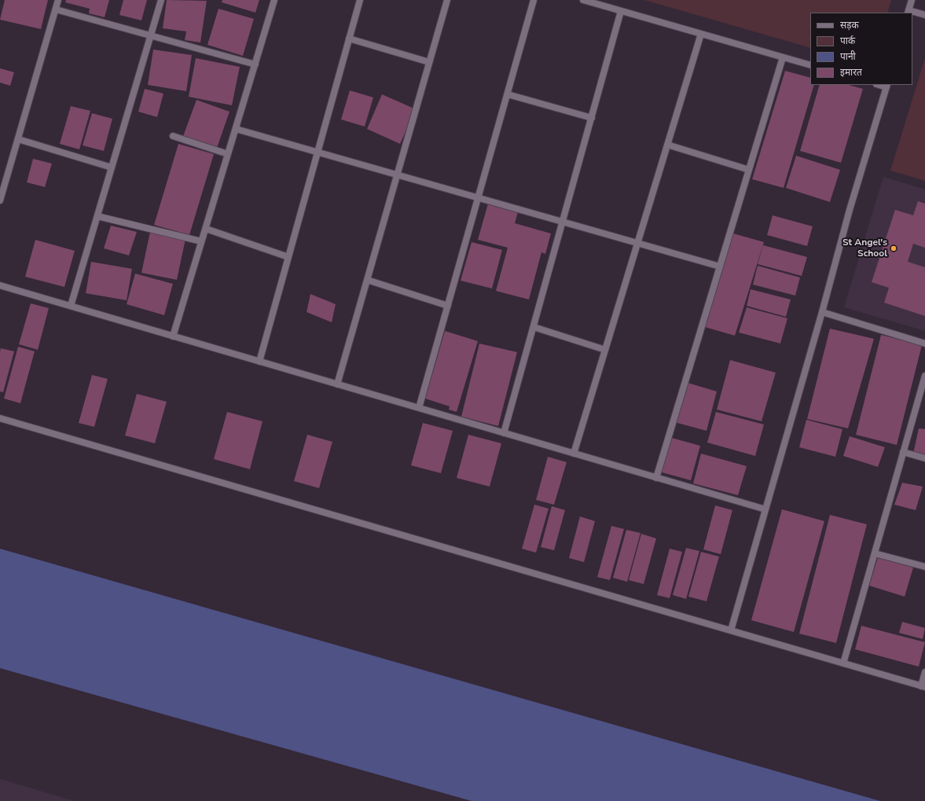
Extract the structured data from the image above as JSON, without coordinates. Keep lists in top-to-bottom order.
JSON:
{
  "places": ["St Angel's School"],
  "legend": [
    "सड़क",
    "पार्क",
    "पानी",
    "इमारत"
  ]
}
